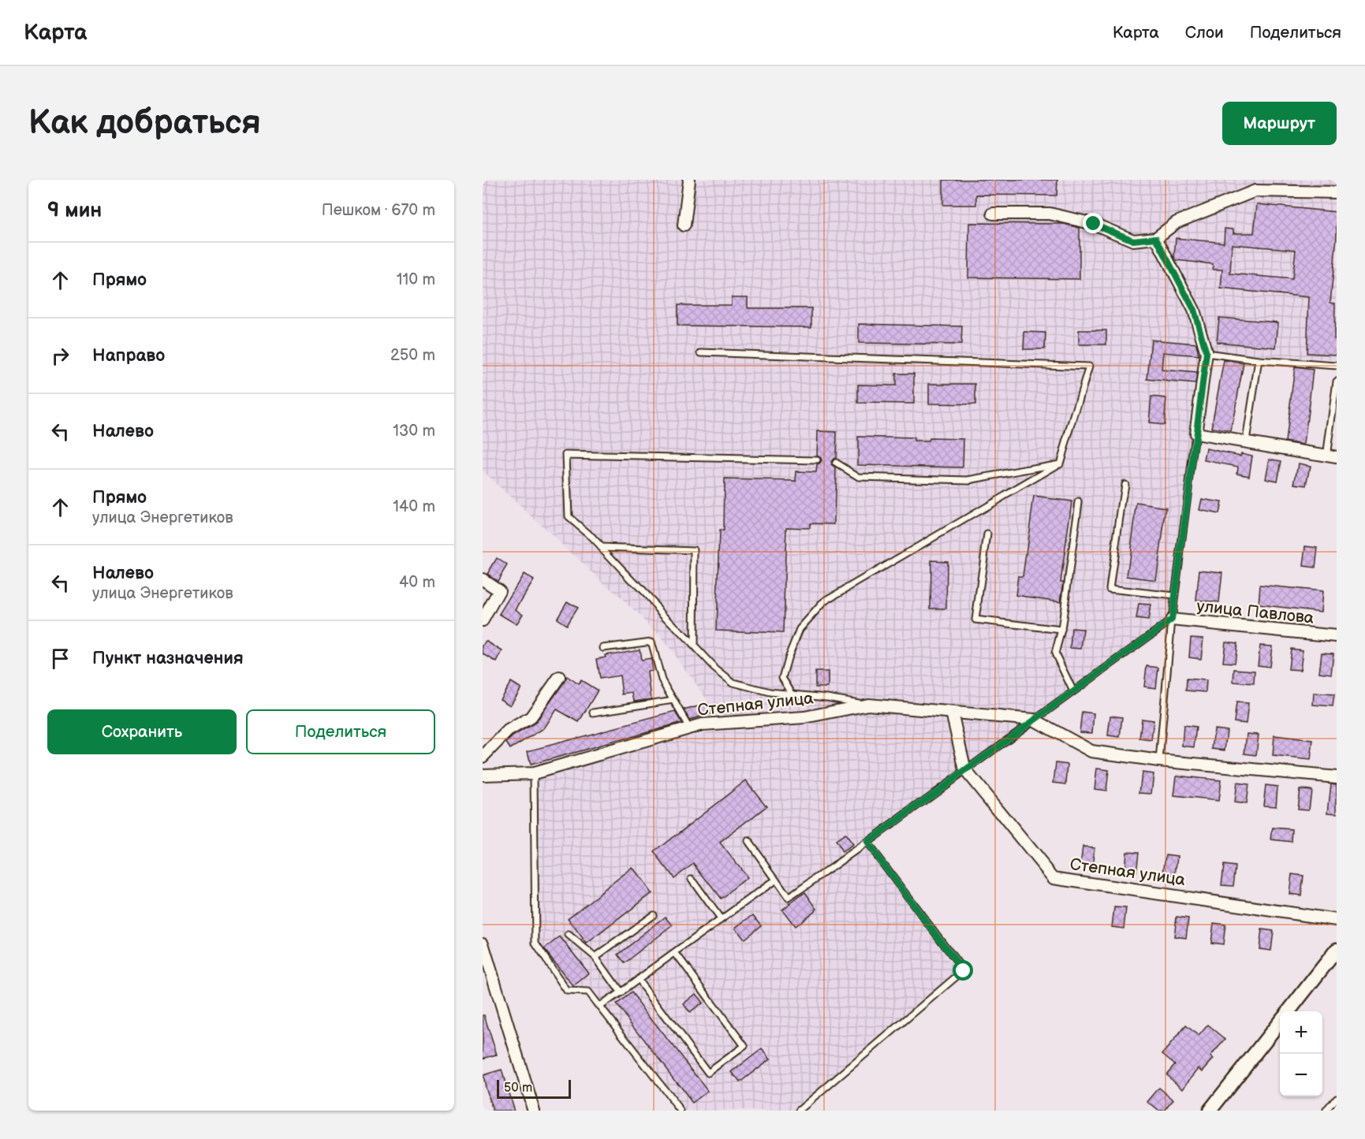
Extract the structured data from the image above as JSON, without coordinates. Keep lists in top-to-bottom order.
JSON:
{
  "streets": {
    "street": ["улица Павлова", "Степная улица"]
  },
  "scale_bar": "50 m",
  "page": {
    "header": "Карта",
    "nav": ["Карта", "Слои", "Поделиться"],
    "buttons": [
      "Маршрут",
      ["Сохранить", "Поделиться"]
    ],
    "title": "Как добраться",
    "heading": ["9 мин", "Пешком · 670 m"],
    "list": [
      ["Прямо", "110 m"],
      ["Направо", "250 m"],
      ["Налево", "130 m"],
      ["Прямо", "улица Энергетиков", "140 m"],
      ["Налево", "улица Энергетиков", "40 m"],
      "Пункт назначения"
    ],
    "map_buttons": ["+", "−"],
    "scale": "50 m"
  }
}
